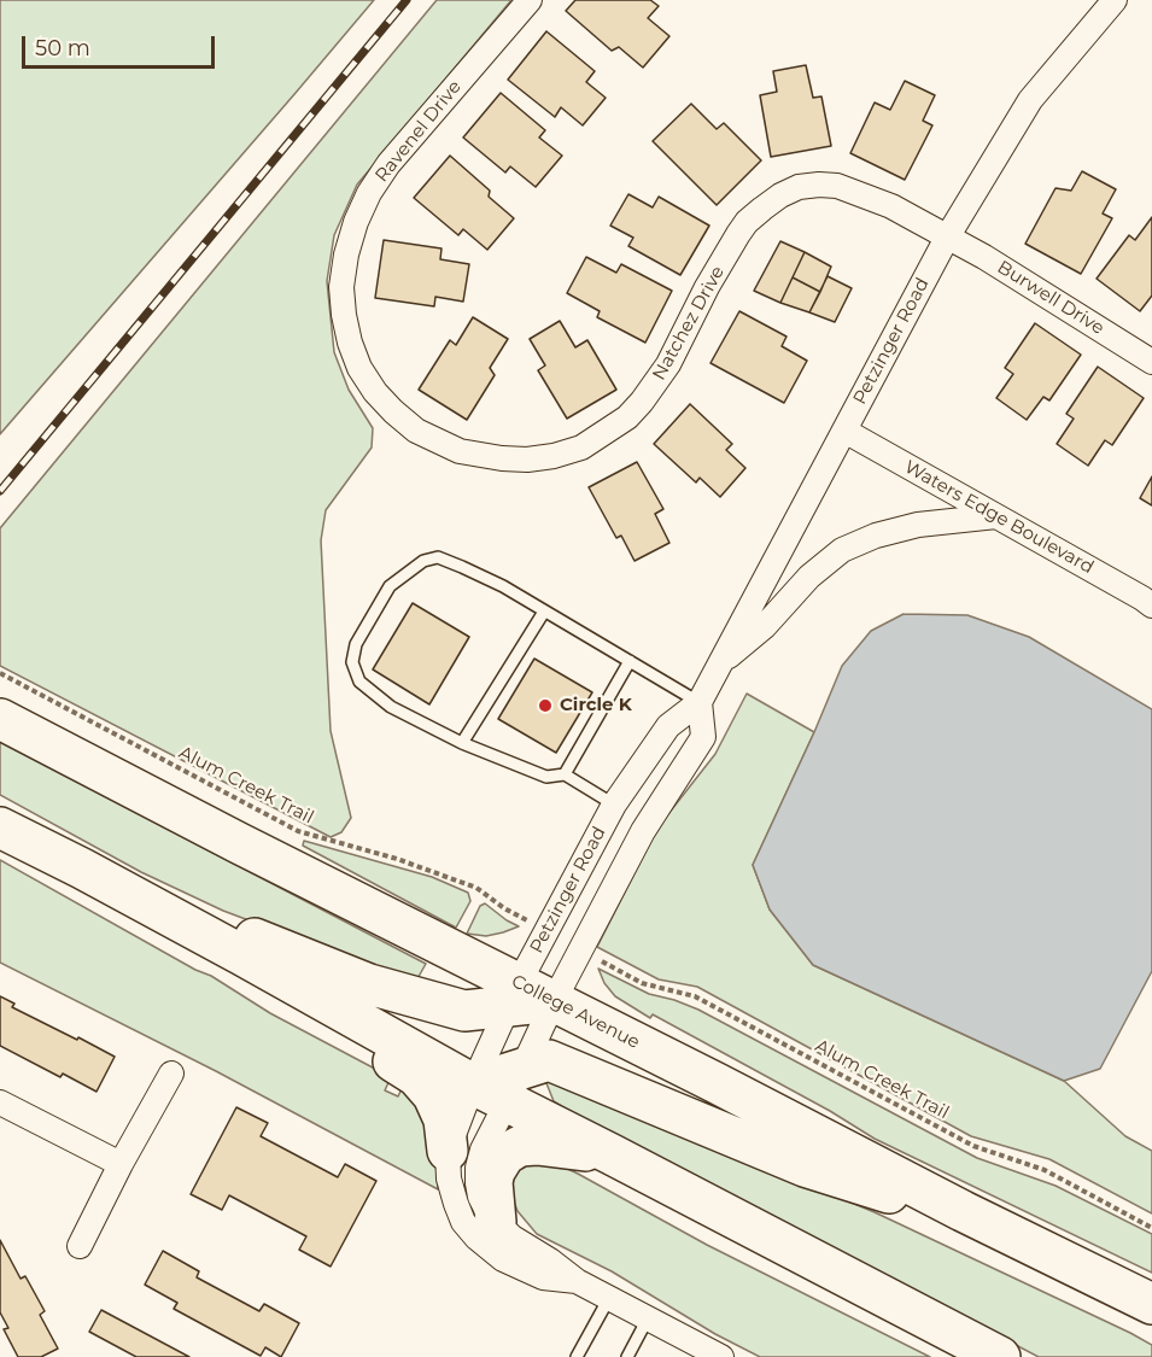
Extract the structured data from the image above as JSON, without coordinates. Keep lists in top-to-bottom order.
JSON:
{
  "streets": {
    "highway": ["College Avenue"],
    "street": [
      "Ravenel Drive",
      "Burwell Drive",
      "Natchez Drive",
      "Petzinger Road",
      "Waters Edge Boulevard"
    ],
    "path": ["Alum Creek Trail"]
  },
  "crossings": [
    ["Ravenel Drive", "Natchez Drive"],
    ["Burwell Drive", "Natchez Drive"],
    ["Burwell Drive", "Petzinger Road"],
    ["Natchez Drive", "Petzinger Road"],
    ["Petzinger Road", "Waters Edge Boulevard"],
    ["Petzinger Road", "College Avenue"]
  ],
  "places": ["Circle K"],
  "scale_bar": "50 m"
}
